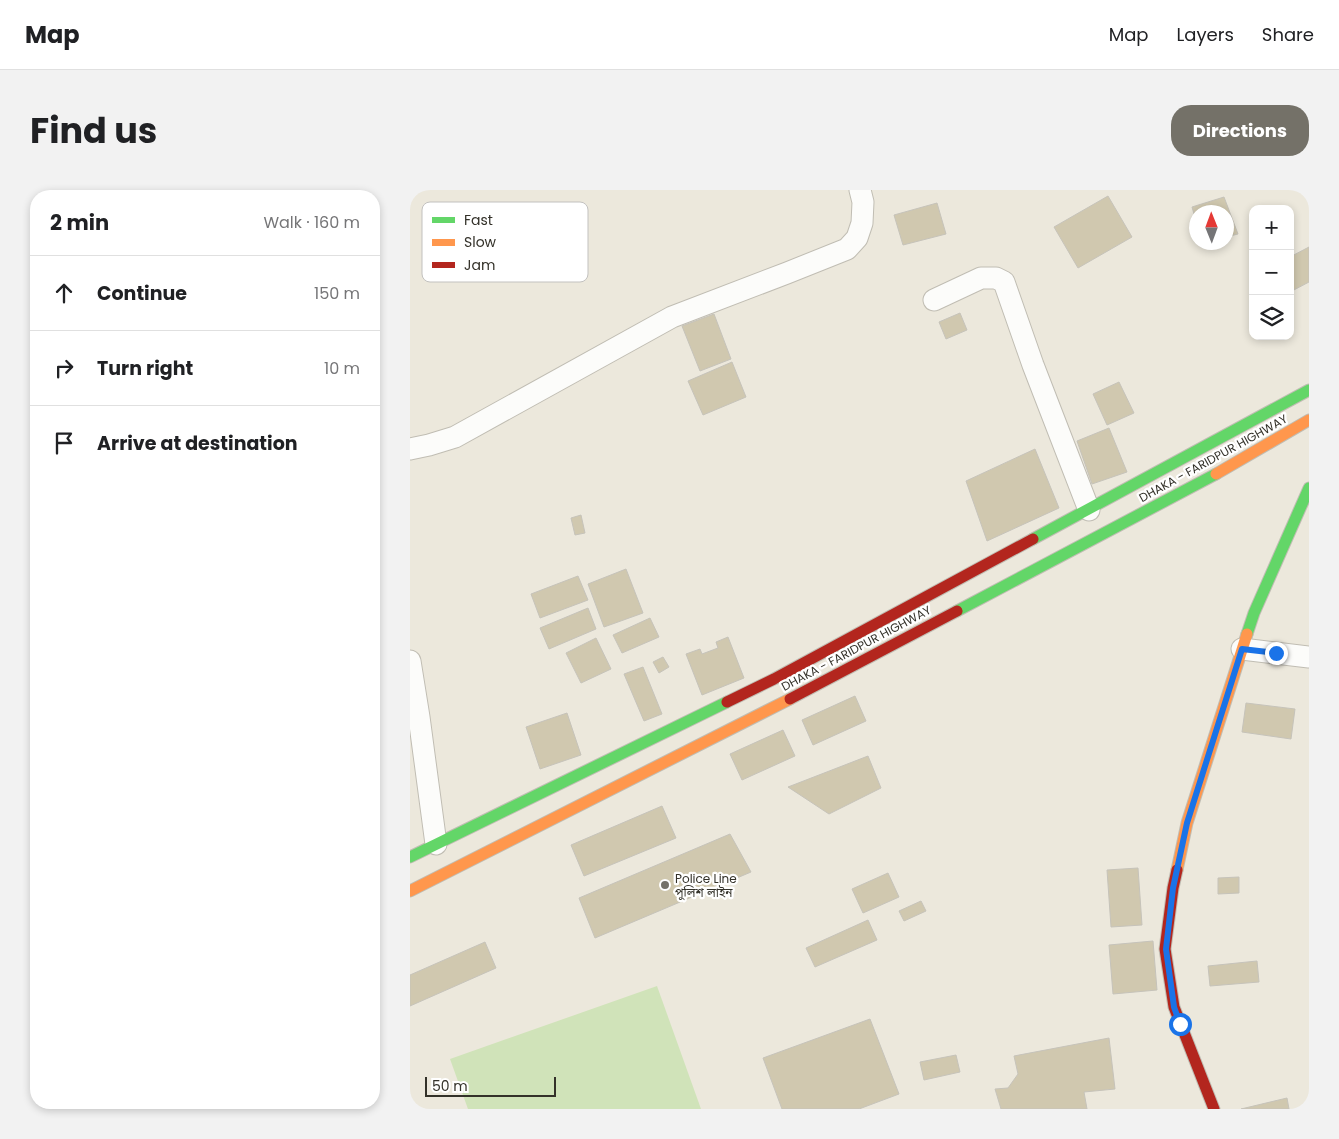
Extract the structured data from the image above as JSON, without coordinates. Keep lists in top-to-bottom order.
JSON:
{
  "streets": {
    "main road": ["DHAKA - FARIDPUR HIGHWAY"]
  },
  "places": ["Police Line পুলিশ লাইন"],
  "legend": ["Fast", "Slow", "Jam"],
  "scale_bar": "50 m",
  "north": "top",
  "page": {
    "header": "Map",
    "nav": ["Map", "Layers", "Share"],
    "title": "Find us",
    "buttons": "Directions",
    "heading": ["2 min", "Walk · 160 m"],
    "map_buttons": ["+", "−"],
    "list": [
      ["Continue", "150 m"],
      ["Turn right", "10 m"],
      "Arrive at destination"
    ],
    "scale": "50 m"
  }
}
